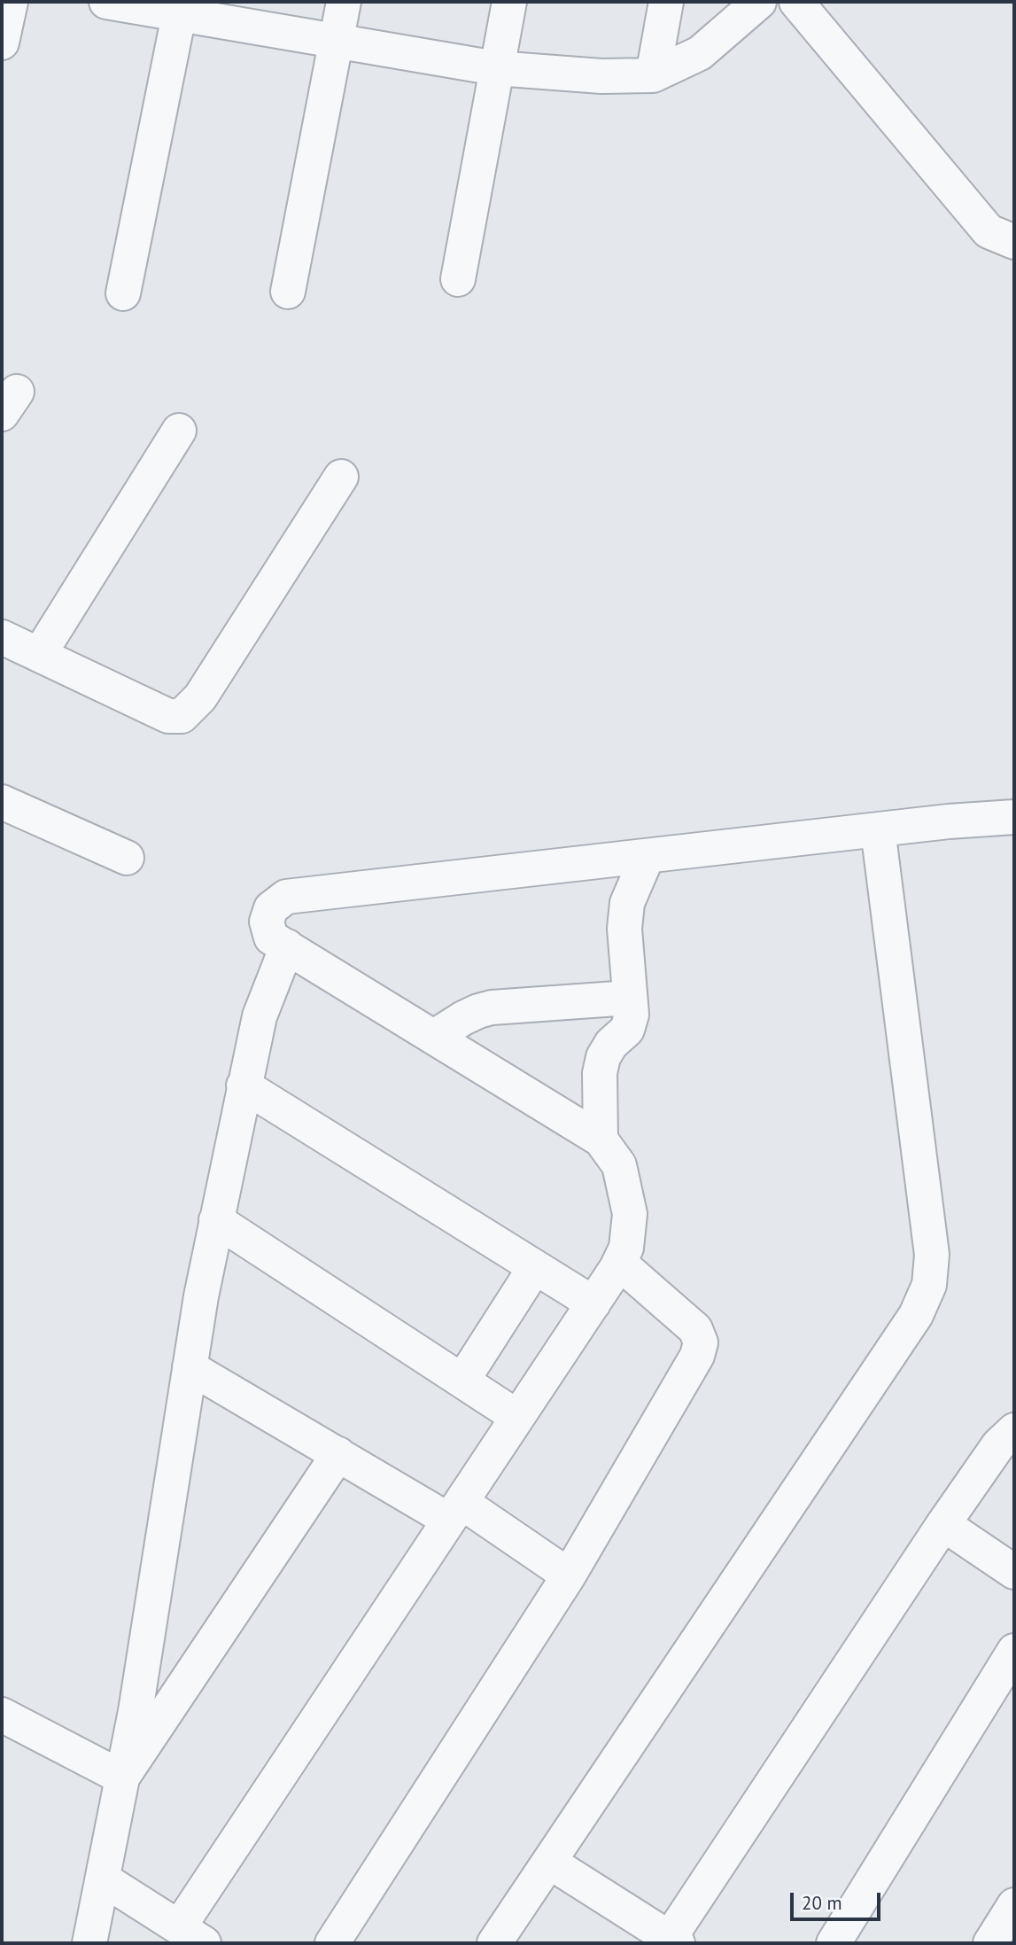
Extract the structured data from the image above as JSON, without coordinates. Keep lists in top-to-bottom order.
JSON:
{
  "scale_bar": "20 m"
}
